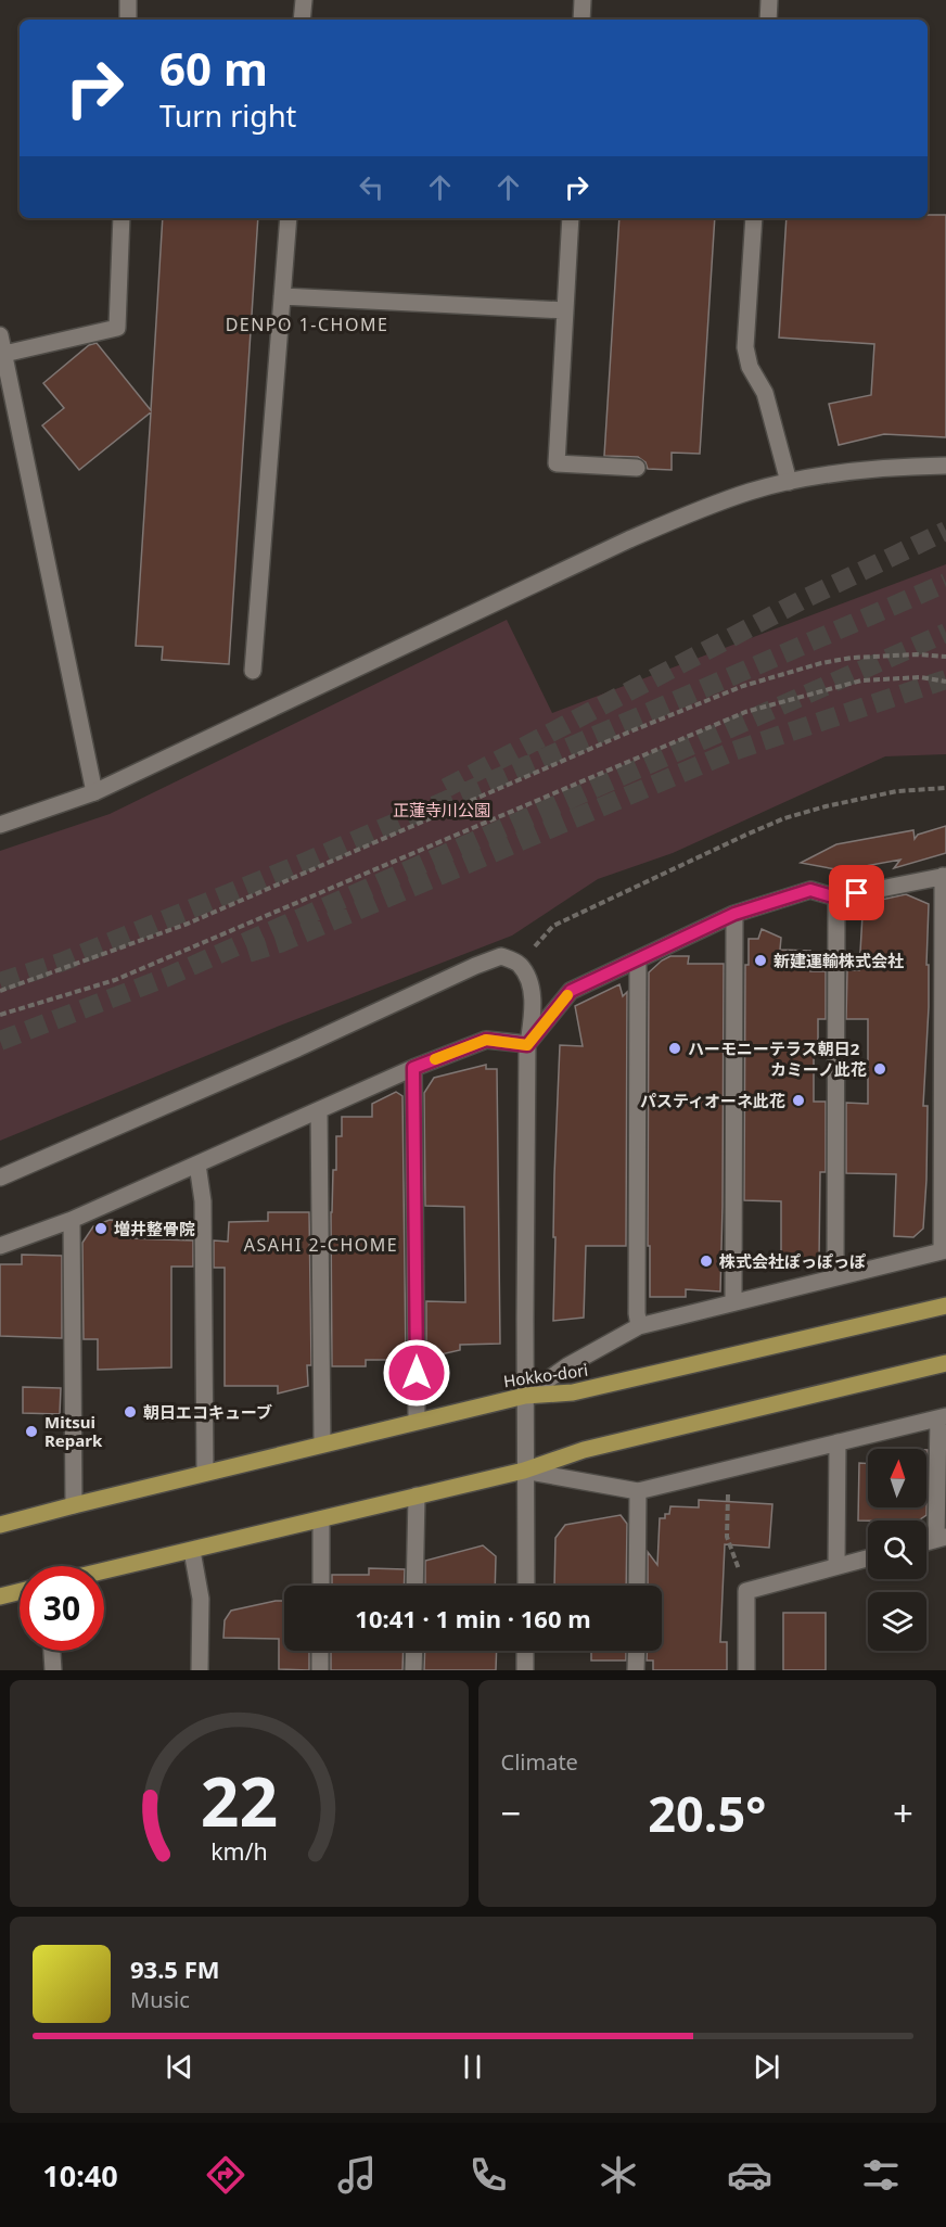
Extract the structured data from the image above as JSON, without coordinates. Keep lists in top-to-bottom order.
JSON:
{
  "streets": {
    "main road": ["Hokko-dori"]
  },
  "districts": ["DENPO 1-CHOME", "ASAHI 2-CHOME"],
  "parks": ["正蓮寺川公園"],
  "places": [
    "新建運輸株式会社",
    "ハーモニーテラス朝日2",
    "カミーノ此花",
    "パスティオーネ此花",
    "増井整骨院",
    "株式会社ぽっぽっぽ",
    "朝日エコキューブ",
    "Mitsui Repark"
  ],
  "north": "top",
  "page": {
    "turn": ["60 m", "Turn right"],
    "limit": "30",
    "trip": "10:41 · 1 min · 160 m",
    "tile": "Climate",
    "heat": ["−", "20.5°", "+"],
    "song": ["93.5 FM", "Music"],
    "tabs": "10:40",
    "gauge": ["22", "km/h"]
  }
}
